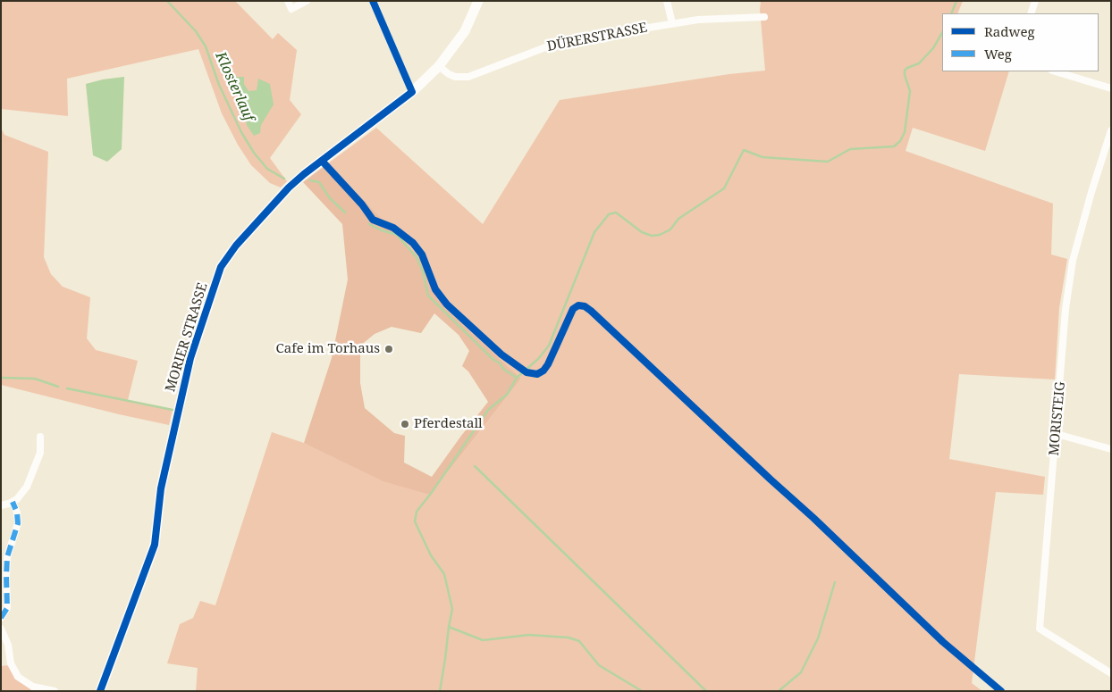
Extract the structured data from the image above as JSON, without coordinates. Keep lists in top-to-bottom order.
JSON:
{
  "streets": {
    "main road": ["MORIER STRASSE"],
    "street": ["DÜRERSTRASSE", "MORISTEIG"]
  },
  "crossings": [
    ["DÜRERSTRASSE", "MORIER STRASSE"]
  ],
  "water": ["Klosterlauf"],
  "places": ["Cafe im Torhaus", "Pferdestall"],
  "legend": ["Radweg", "Weg"]
}
